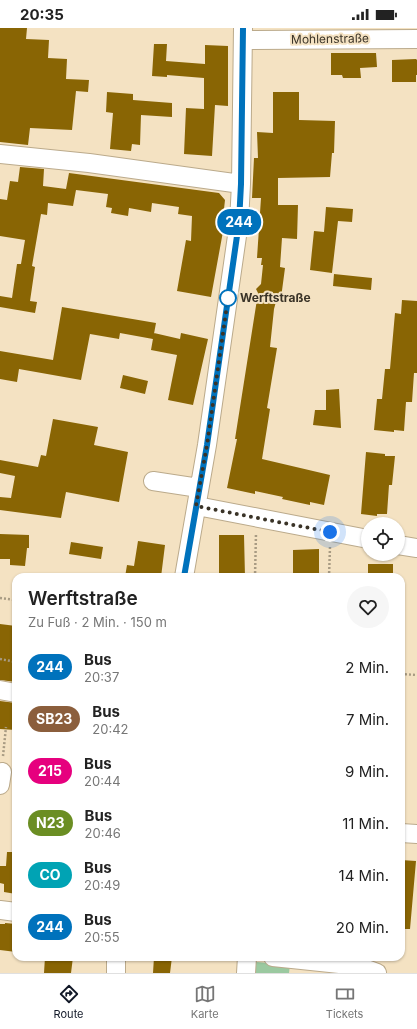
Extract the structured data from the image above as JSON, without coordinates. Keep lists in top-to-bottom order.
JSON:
{
  "streets": {
    "street": ["Mohlenstraße"]
  },
  "places": ["Werftstraße"],
  "lines": ["bus line 244"],
  "page": {
    "status": "20:35",
    "on_map": "244",
    "heading": ["Werftstraße", "Zu Fuß · 2 Min. · 150 m"],
    "list": [
      {
        "mark": "244",
        "name": "Bus",
        "note": "20:37",
        "value": "2 Min."
      },
      {
        "mark": "SB23",
        "name": "Bus",
        "note": "20:42",
        "value": "7 Min."
      },
      {
        "mark": "215",
        "name": "Bus",
        "note": "20:44",
        "value": "9 Min."
      },
      {
        "mark": "N23",
        "name": "Bus",
        "note": "20:46",
        "value": "11 Min."
      },
      {
        "mark": "CO",
        "name": "Bus",
        "note": "20:49",
        "value": "14 Min."
      },
      {
        "mark": "244",
        "name": "Bus",
        "note": "20:55",
        "value": "20 Min."
      }
    ],
    "tabs": ["Route", "Karte", "Tickets"]
  }
}
